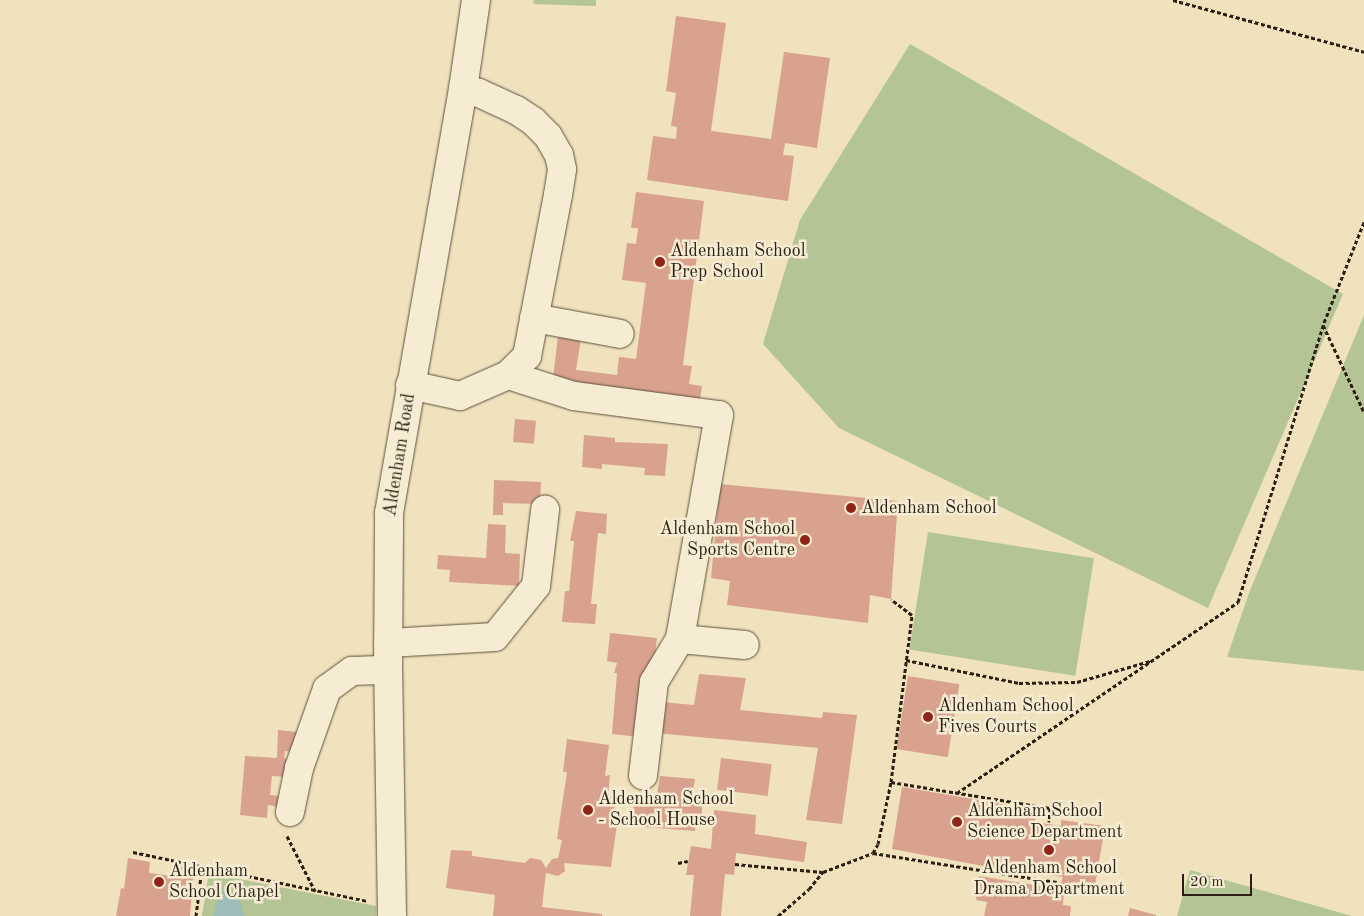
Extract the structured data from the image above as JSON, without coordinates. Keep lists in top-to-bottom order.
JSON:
{
  "streets": {
    "street": ["Aldenham Road"]
  },
  "places": [
    "Aldenham School Prep School",
    "Aldenham School",
    "Aldenham School Sports Centre",
    "Aldenham School Fives Courts",
    "Aldenham School - School House",
    "Aldenham School Science Department",
    "Aldenham School Drama Department",
    "Aldenham School Chapel"
  ],
  "scale_bar": "20 m"
}
